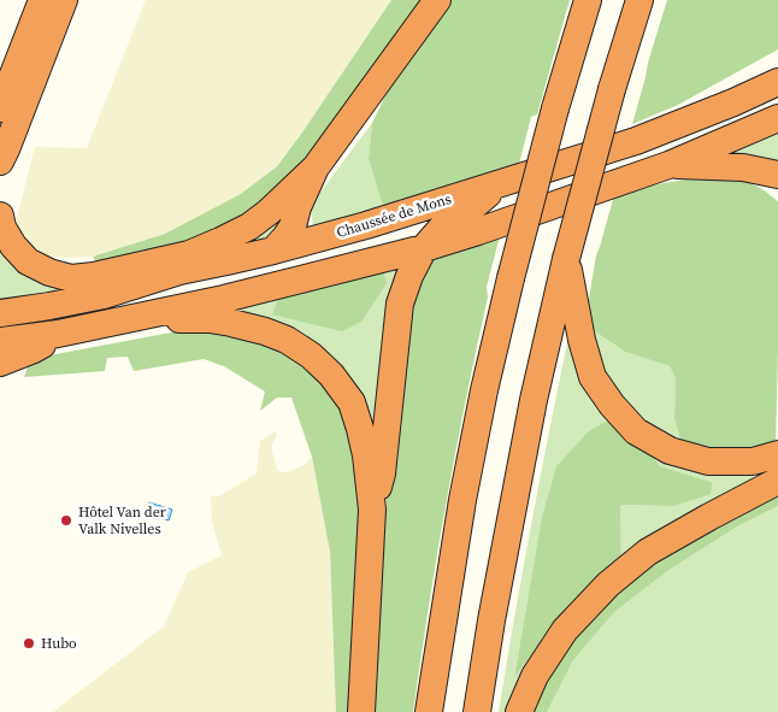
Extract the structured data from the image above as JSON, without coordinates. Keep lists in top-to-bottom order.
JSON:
{
  "streets": {
    "highway": ["Chaussée de Mons"]
  },
  "places": ["Hôtel Van der Valk Nivelles", "Hubo"]
}
